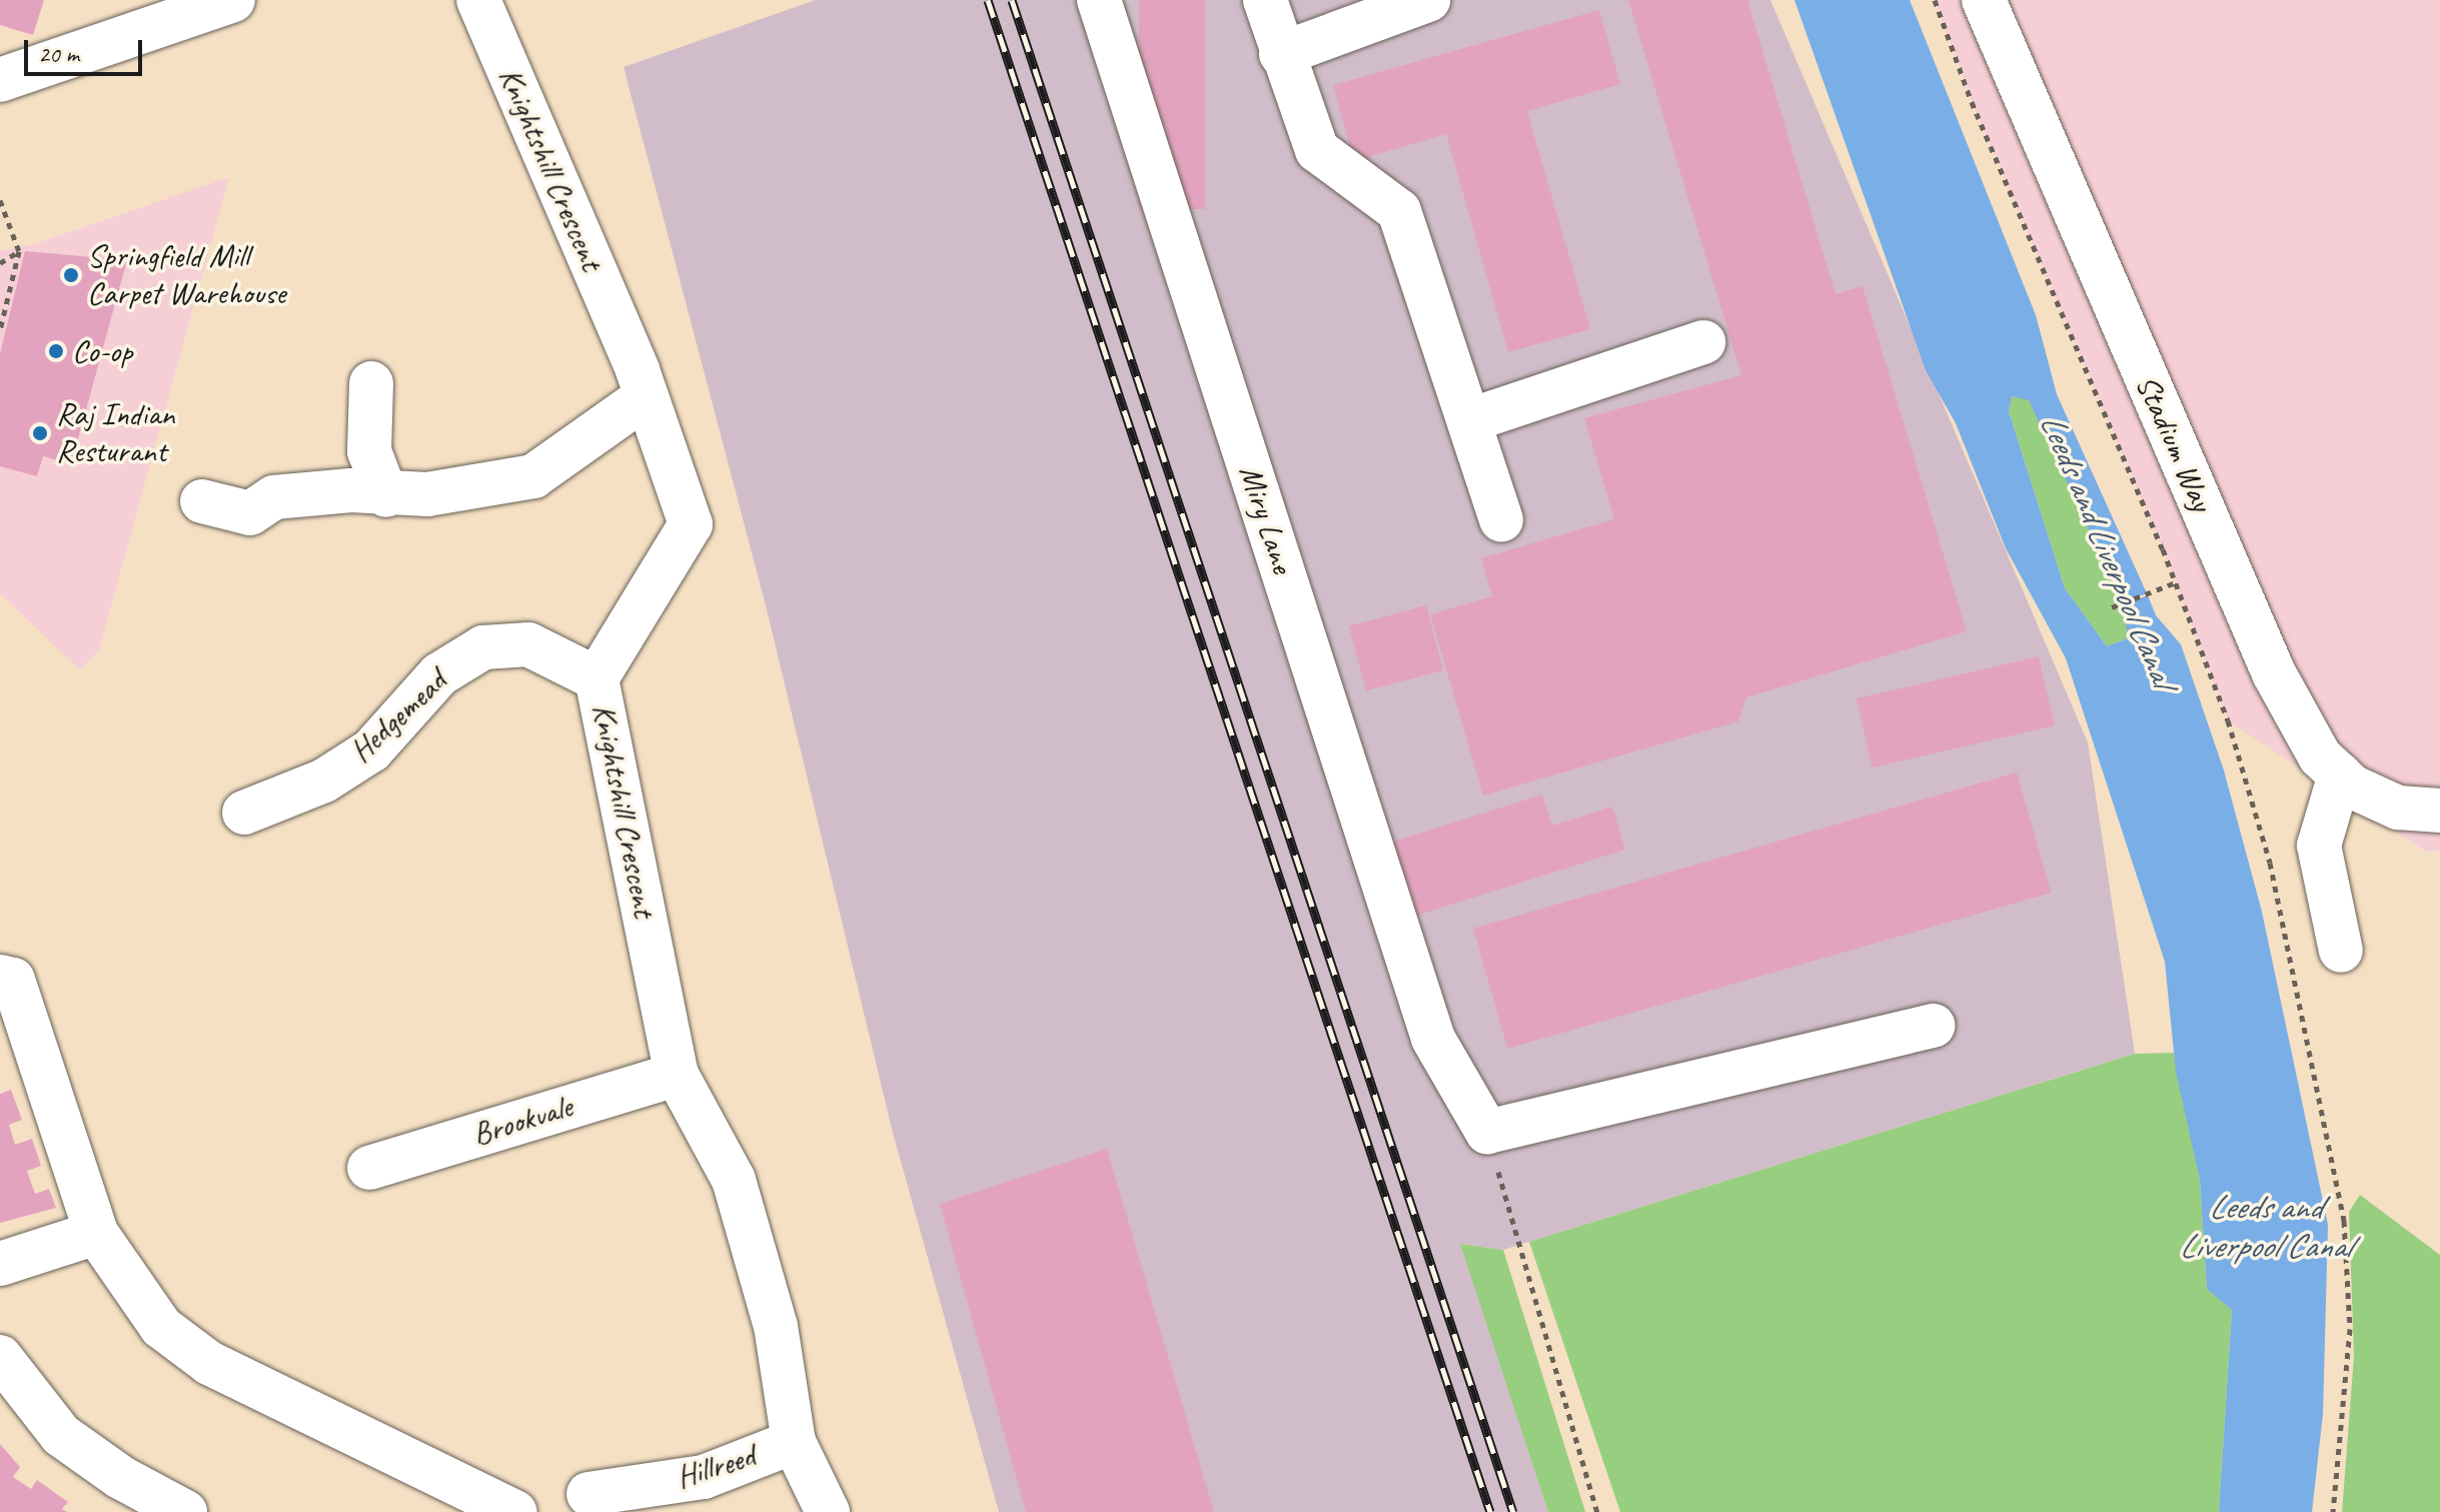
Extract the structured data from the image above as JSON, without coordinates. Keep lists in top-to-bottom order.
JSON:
{
  "streets": {
    "street": [
      "Knightshill Crescent",
      "Stadium Way",
      "Miry Lane",
      "Hedgemead",
      "Brookvale",
      "Hillreed"
    ]
  },
  "crossings": [
    ["Knightshill Crescent", "Hedgemead"],
    ["Knightshill Crescent", "Brookvale"],
    ["Knightshill Crescent", "Hillreed"]
  ],
  "water": ["Leeds and Liverpool Canal"],
  "places": ["Springfield Mill Carpet Warehouse", "Co-op", "Raj Indian Resturant"],
  "scale_bar": "20 m"
}
